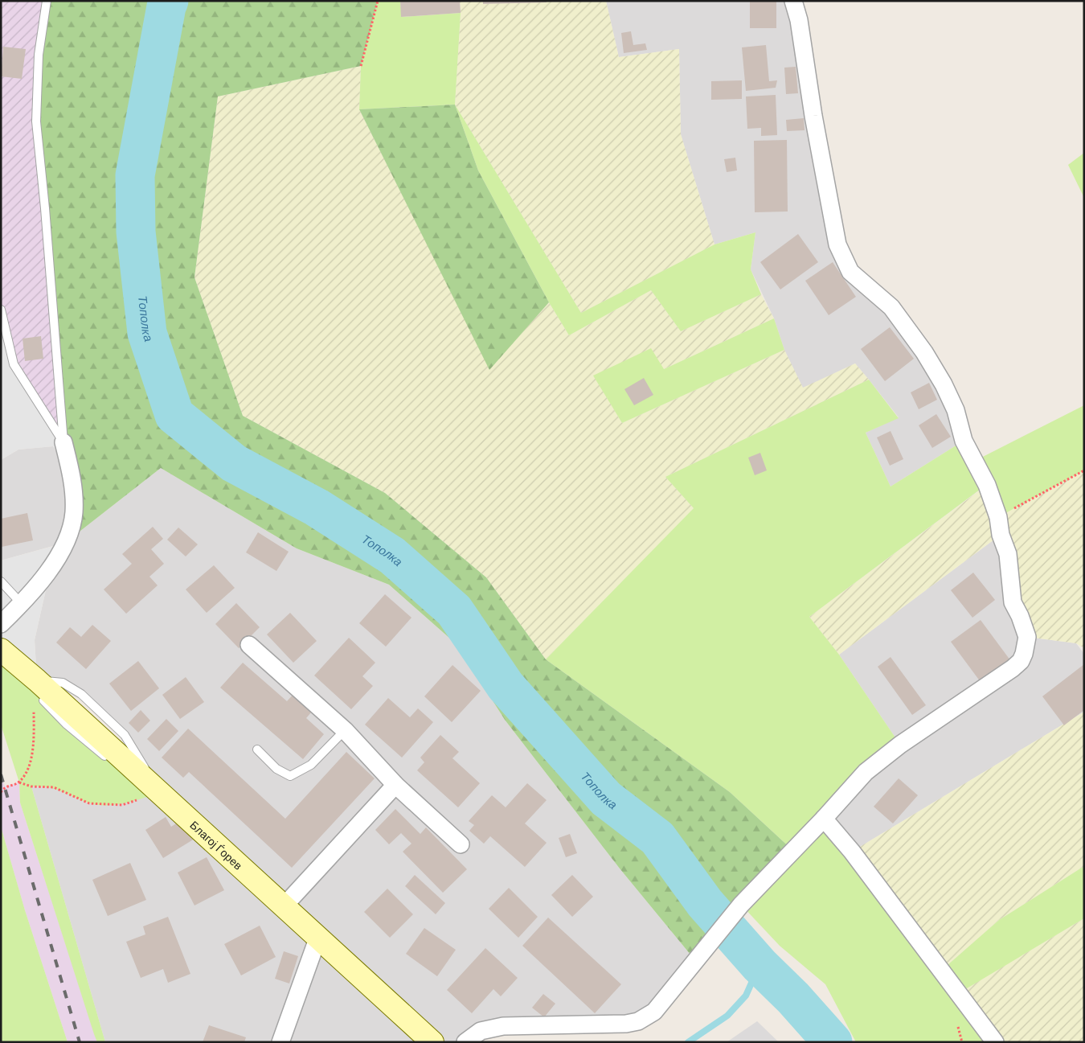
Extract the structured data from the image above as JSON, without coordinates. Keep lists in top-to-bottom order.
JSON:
{
  "streets": {
    "main road": ["Благој Ѓорев"]
  },
  "water": ["Тополка"]
}
